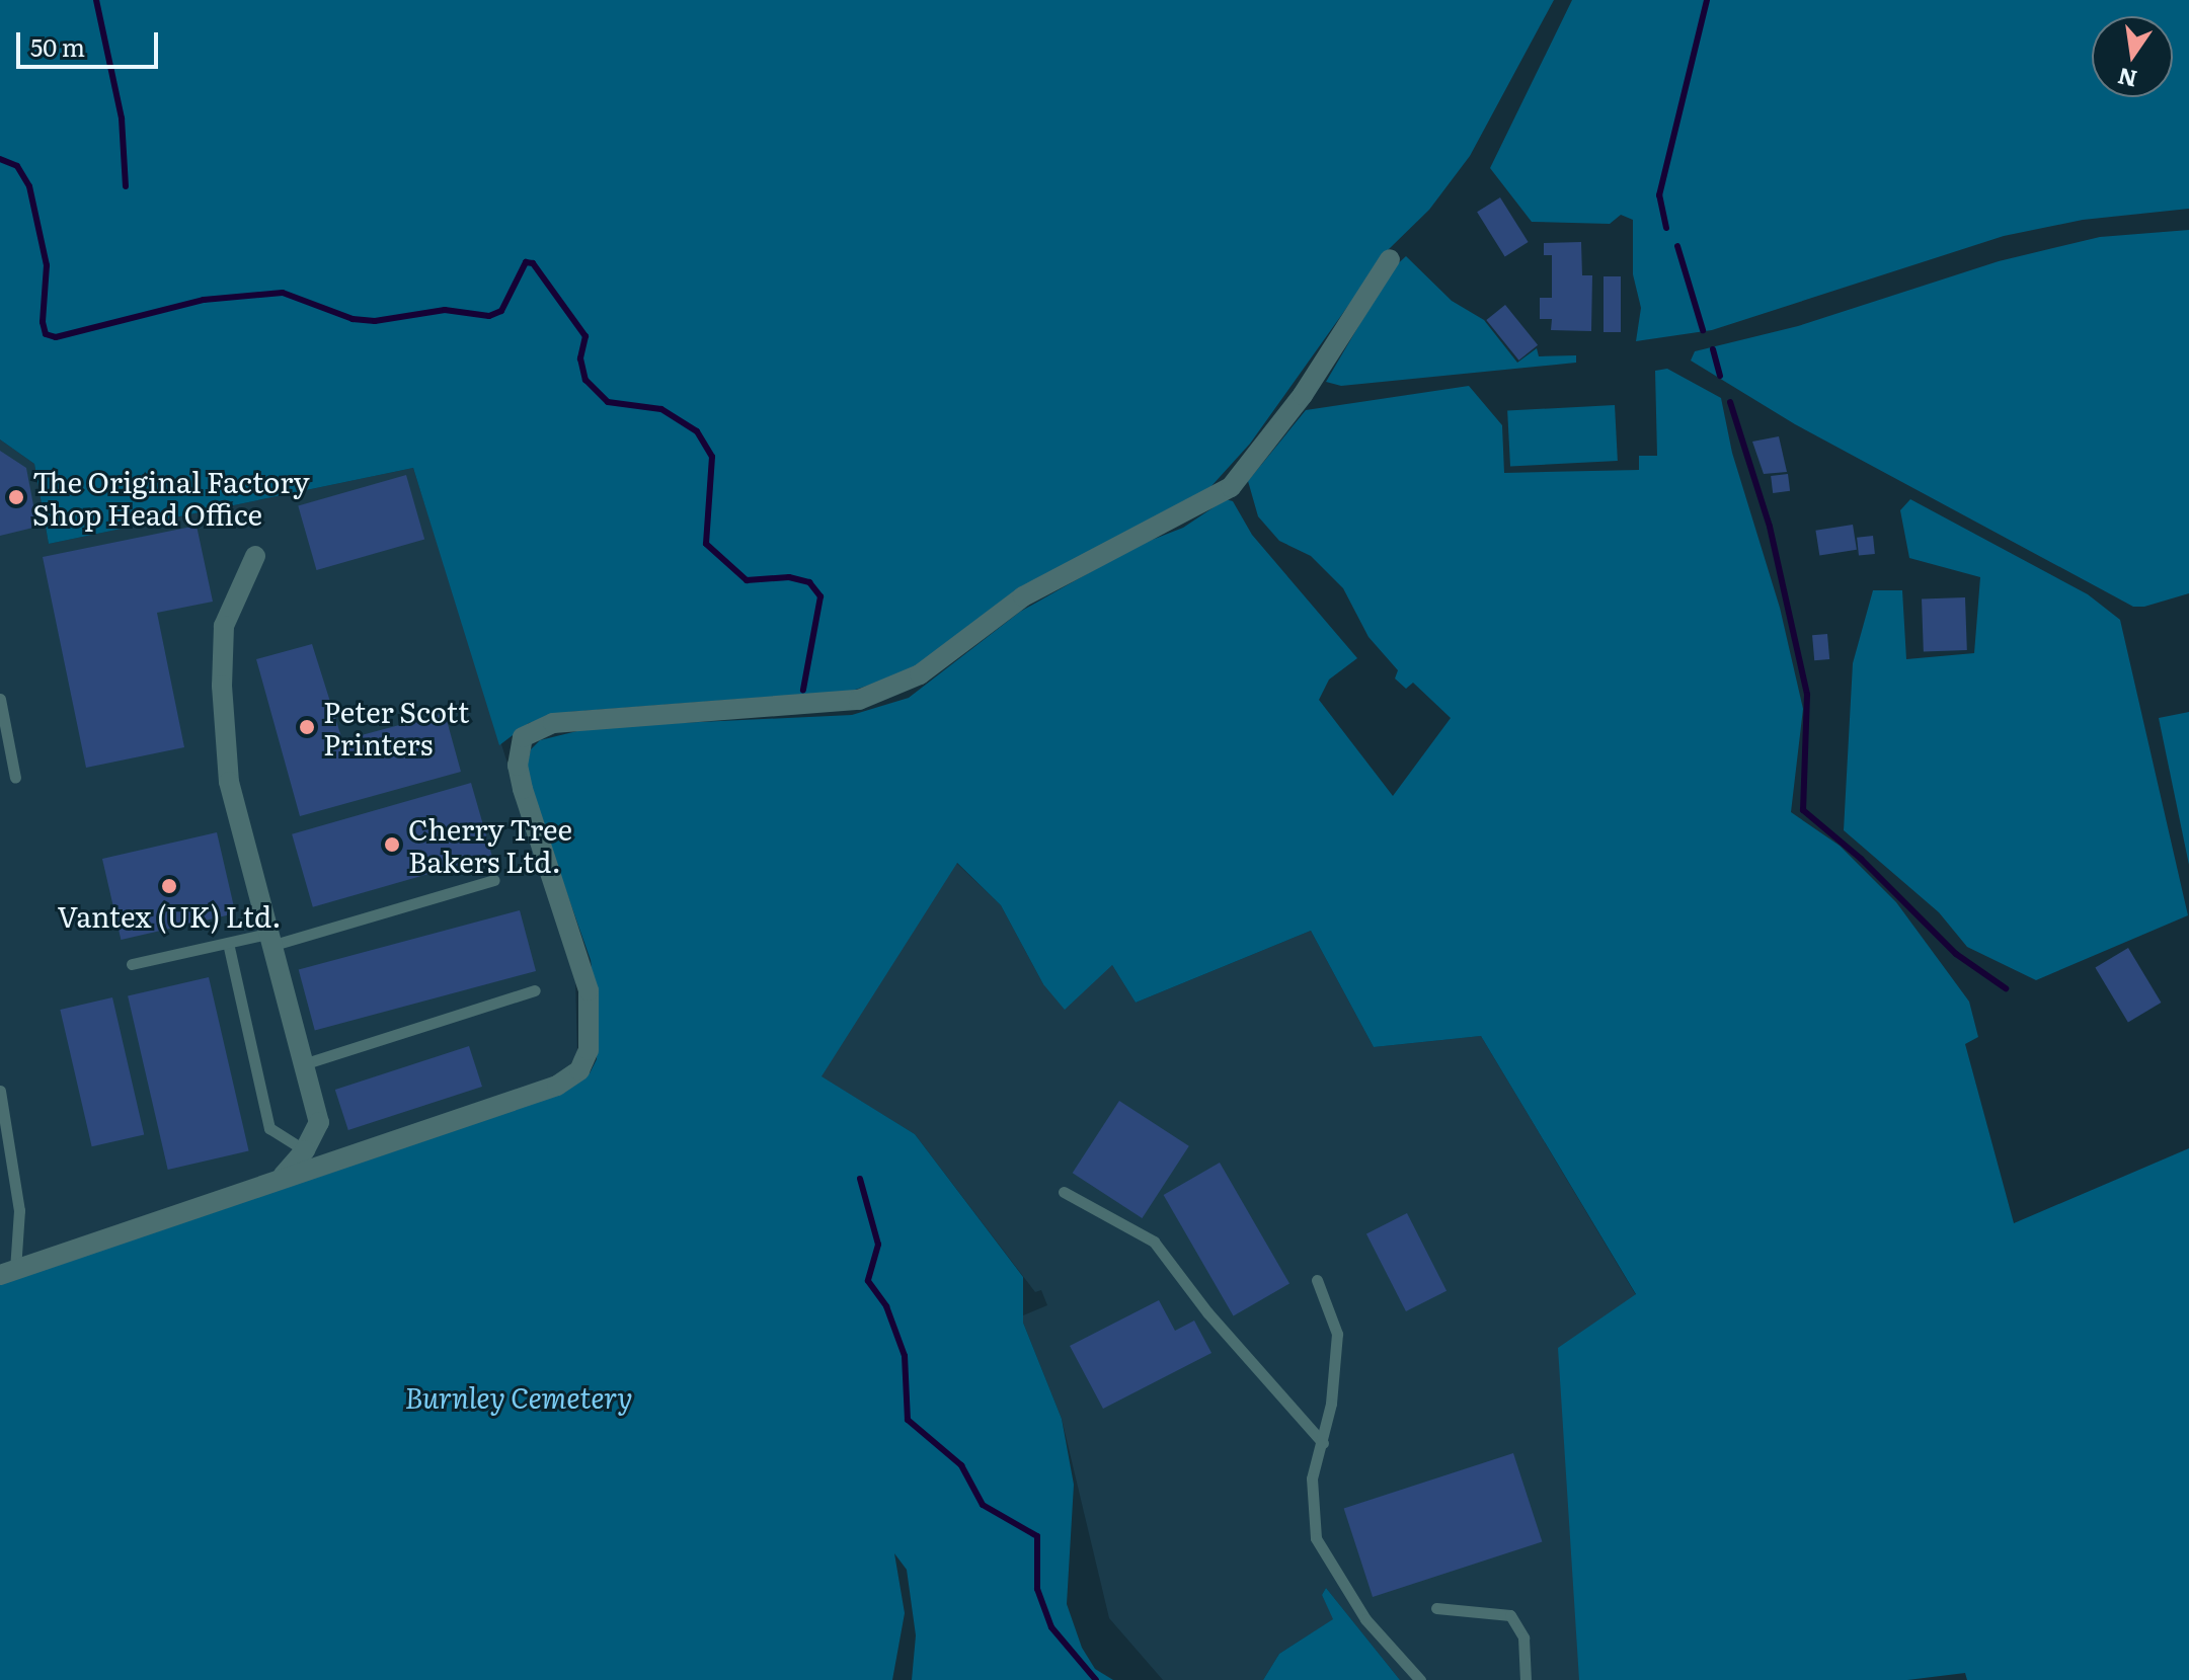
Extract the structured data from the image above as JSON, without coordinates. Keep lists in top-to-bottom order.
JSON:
{
  "parks": ["Burnley Cemetery"],
  "places": [
    "The Original Factory Shop Head Office",
    "Peter Scott Printers",
    "Cherry Tree Bakers Ltd.",
    "Vantex (UK) Ltd."
  ],
  "scale_bar": "50 m",
  "north": "bottom"
}
